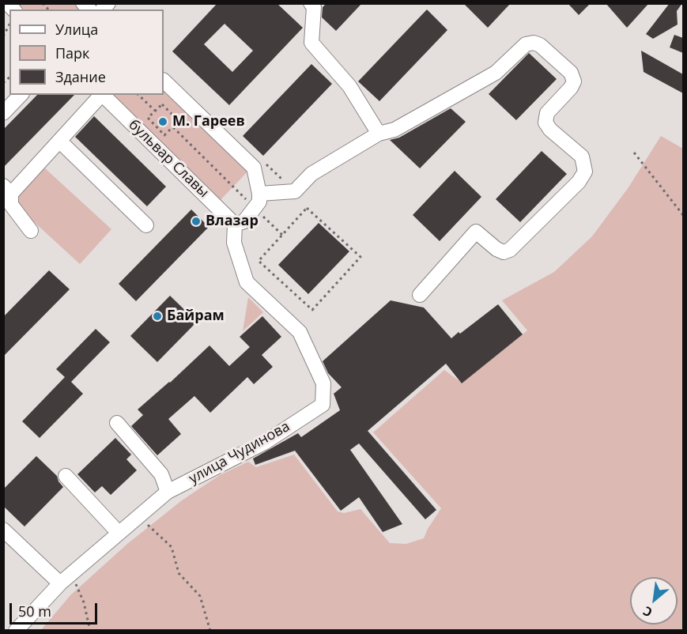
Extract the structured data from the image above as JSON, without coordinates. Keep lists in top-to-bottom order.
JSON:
{
  "streets": {
    "street": ["бульвар Славы", "улица Чудинова"]
  },
  "crossings": [
    ["бульвар Славы", "улица Чудинова"]
  ],
  "places": ["М. Гареев", "Влазар", "Байрам"],
  "legend": ["Улица", "Парк", "Здание"],
  "scale_bar": "50 m",
  "north": "bottom left"
}
